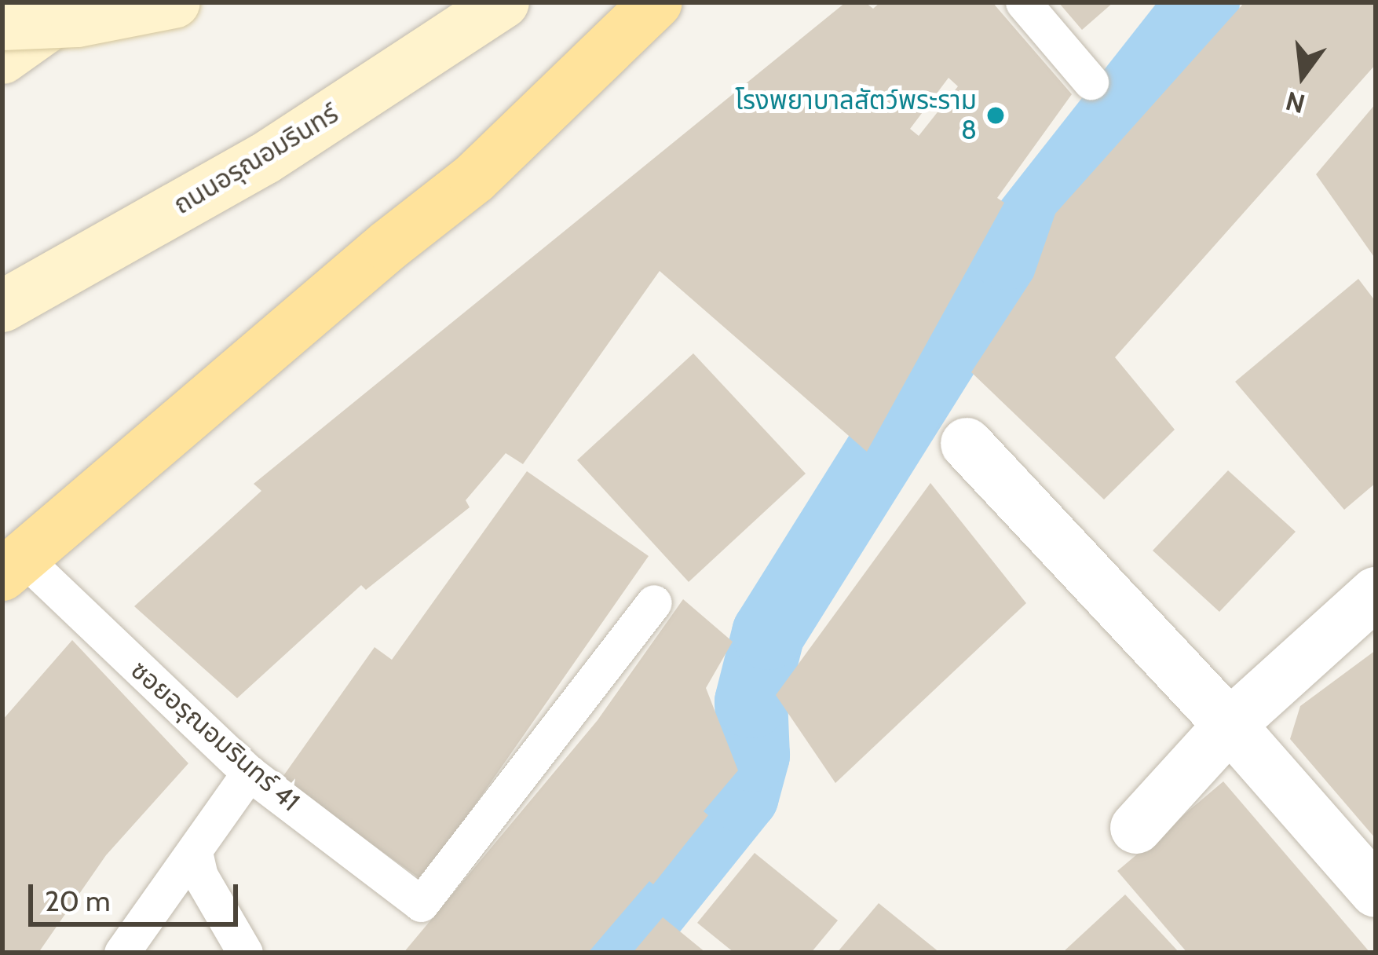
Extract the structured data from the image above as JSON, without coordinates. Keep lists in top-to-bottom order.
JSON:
{
  "streets": {
    "main road": ["ถนนอรุณอมรินทร์"],
    "lane": ["ซอยอรุณอมรินทร์ 41"]
  },
  "places": ["โรงพยาบาลสัตว์พระราม 8"],
  "scale_bar": "20 m",
  "north": "bottom"
}
